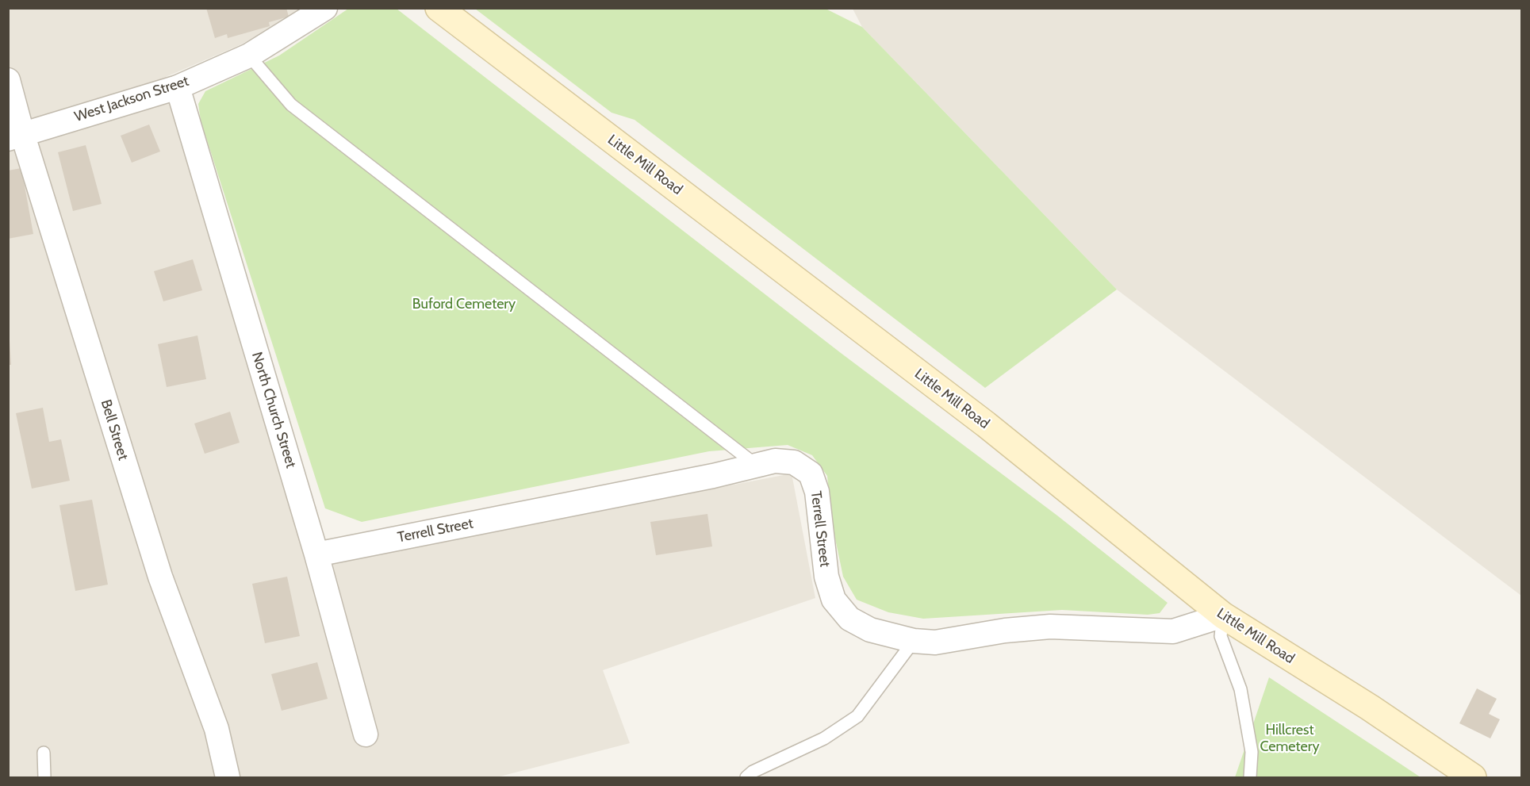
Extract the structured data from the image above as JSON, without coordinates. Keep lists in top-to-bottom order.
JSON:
{
  "streets": {
    "street": [
      "West Jackson Street",
      "Little Mill Road",
      "North Church Street",
      "Bell Street",
      "Terrell Street"
    ]
  },
  "crossings": [
    ["West Jackson Street", "North Church Street"],
    ["West Jackson Street", "Bell Street"],
    ["Little Mill Road", "Terrell Street"],
    ["North Church Street", "Terrell Street"]
  ],
  "parks": ["Buford Cemetery", "Hillcrest Cemetery"]
}
